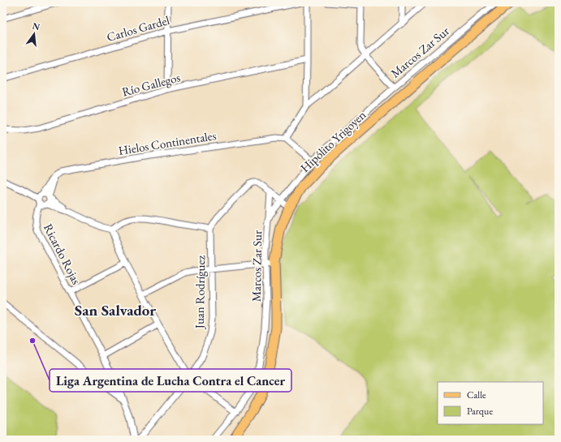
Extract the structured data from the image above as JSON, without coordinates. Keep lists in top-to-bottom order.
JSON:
{
  "streets": {
    "main road": ["Hipólito Yrigoyen"],
    "street": [
      "Carlos Gardel",
      "Marcos Zar Sur",
      "Río Gallegos",
      "Hielos Continentales",
      "Ricardo Rojas",
      "Juan Rodríguez"
    ]
  },
  "crossings": [
    ["Marcos Zar Sur", "Hipólito Yrigoyen"]
  ],
  "districts": ["San Salvador"],
  "places": ["Liga Argentina de Lucha Contra el Cancer"],
  "legend": ["Calle", "Parque"],
  "north": "top"
}
